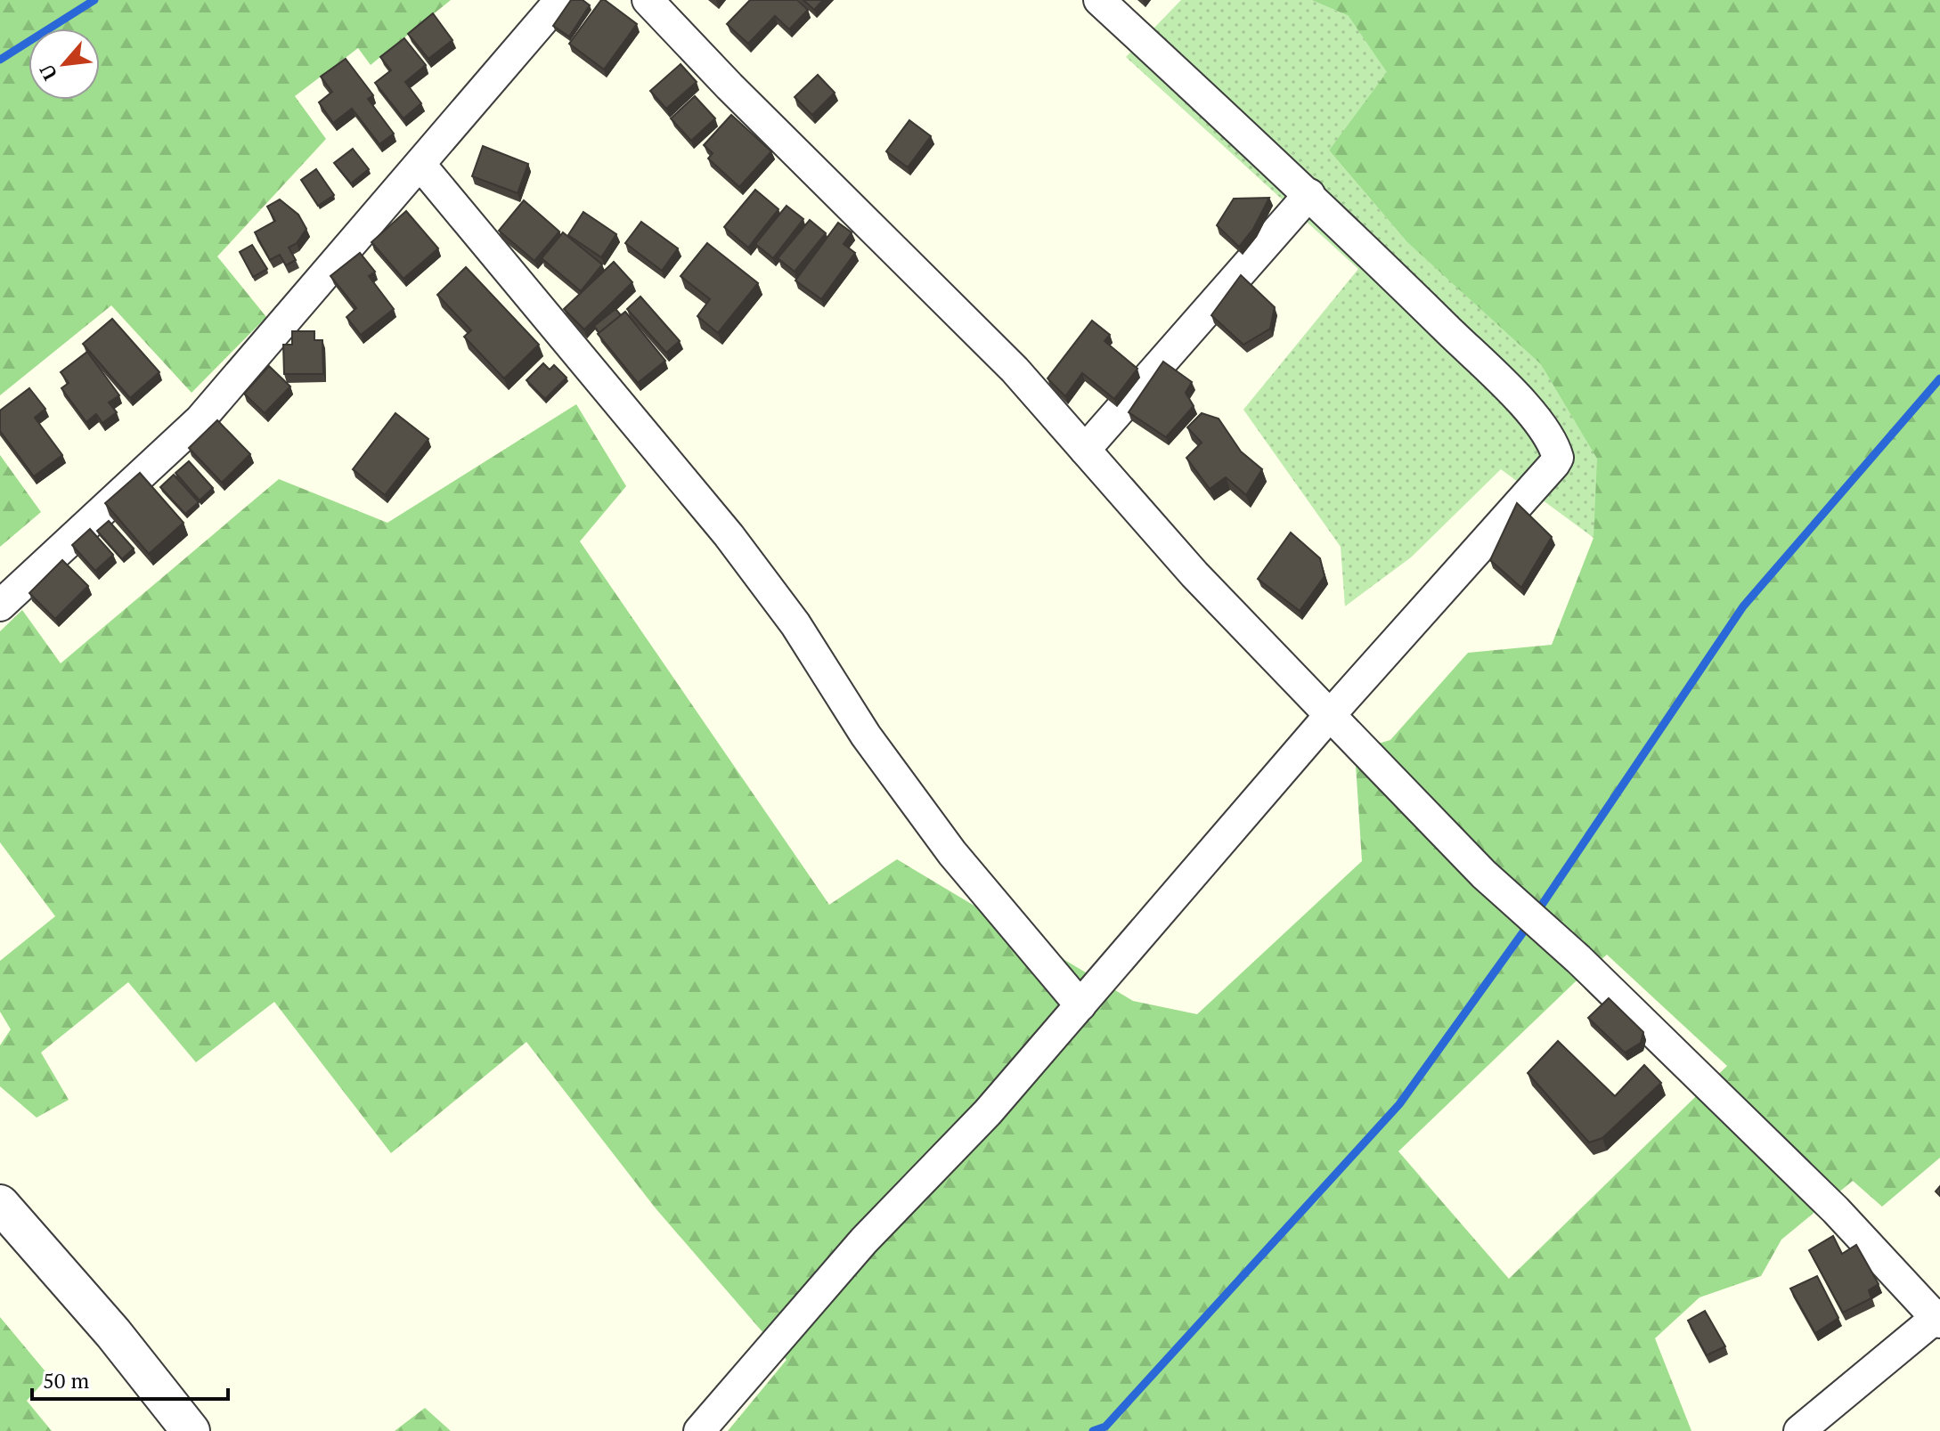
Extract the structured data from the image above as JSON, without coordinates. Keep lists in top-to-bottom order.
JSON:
{
  "scale_bar": "50 m",
  "north": "bottom left"
}
